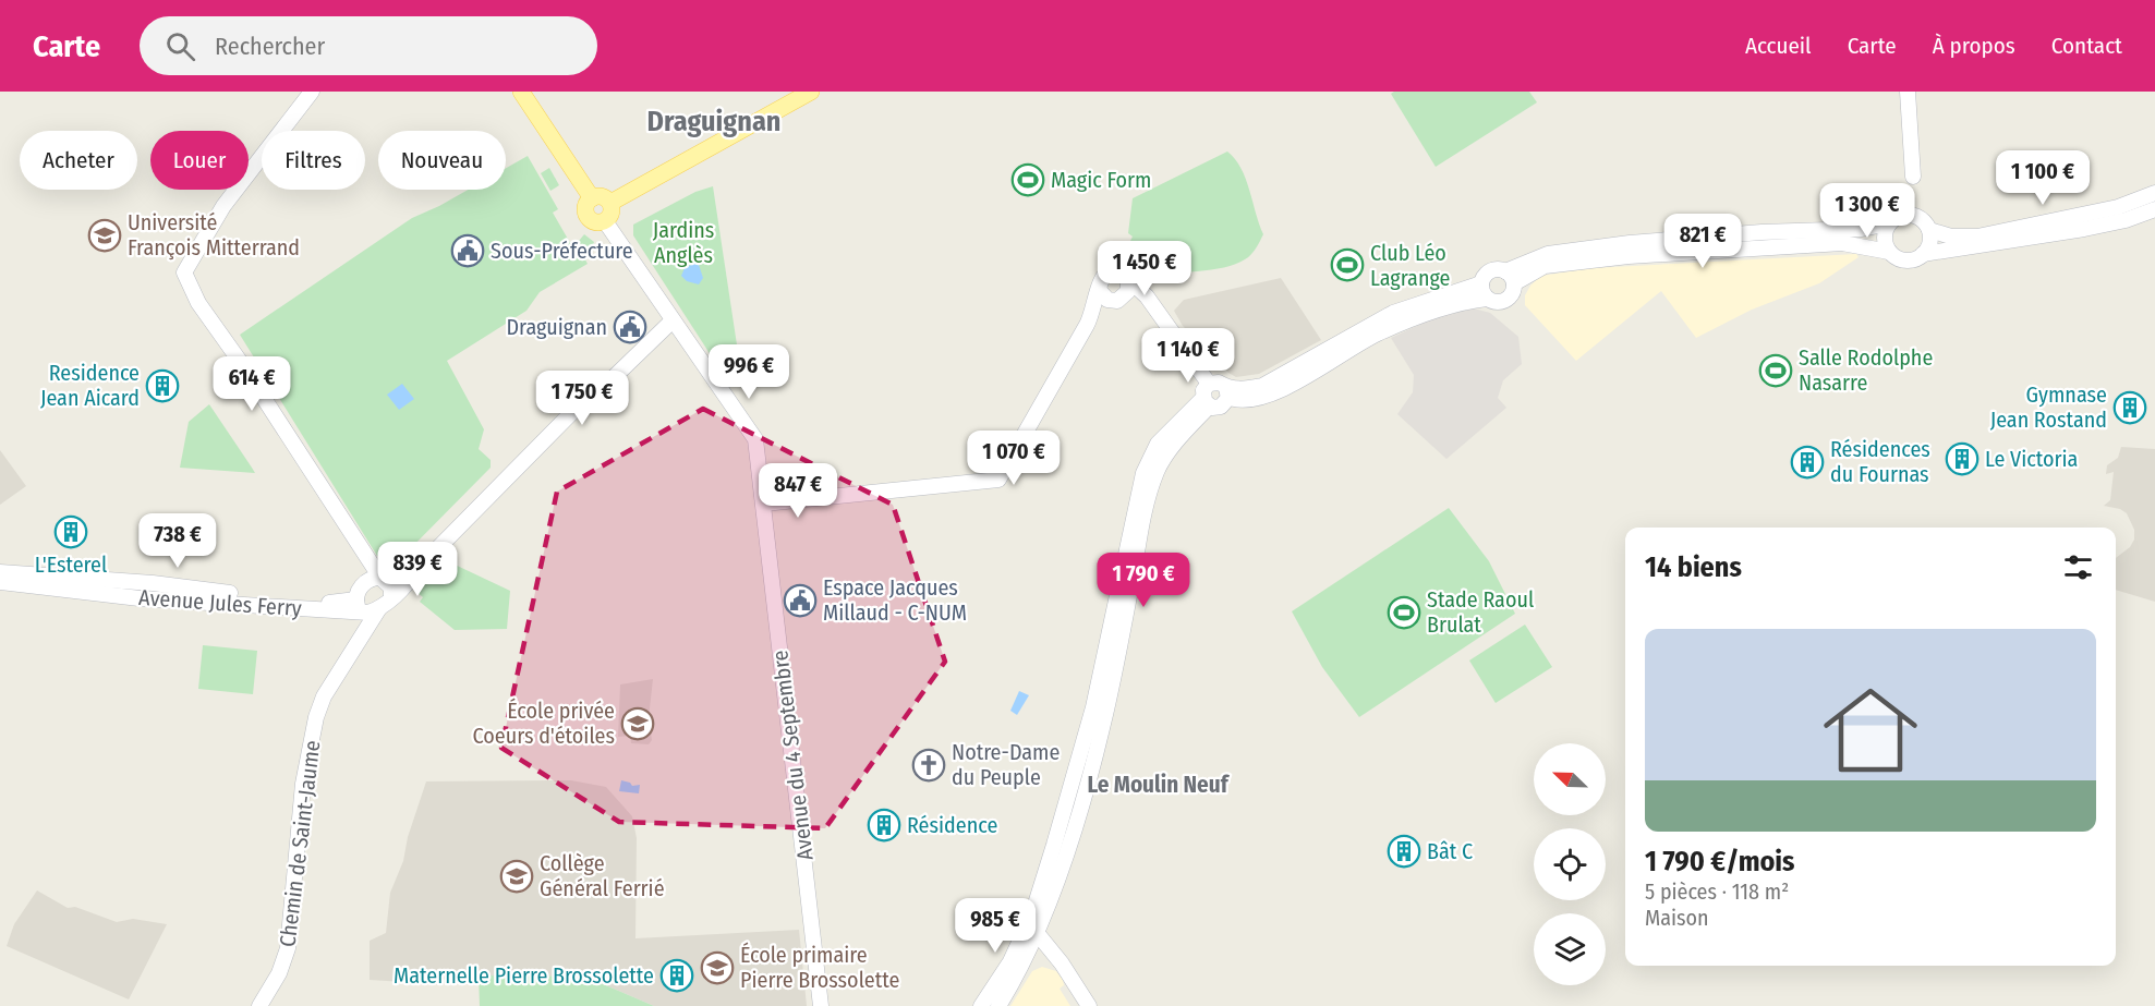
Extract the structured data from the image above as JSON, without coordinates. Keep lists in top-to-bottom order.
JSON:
{
  "streets": {
    "main road": ["Avenue Jules Ferry", "Avenue du 4 Septembre", "Chemin de Saint-Jaume"]
  },
  "crossings": [
    ["Avenue Jules Ferry", "Chemin de Saint-Jaume"]
  ],
  "districts": ["Draguignan", "Le Moulin Neuf"],
  "parks": ["Jardins Anglès"],
  "places": {
    "sports": [
      "Magic Form",
      "Club Léo Lagrange",
      "Salle Rodolphe Nasarre",
      "Stade Raoul Brulat"
    ],
    "school or university": [
      "Université François Mitterrand",
      "École privée Coeurs d'étoiles",
      "Collège Général Ferrié",
      "École primaire Pierre Brossolette"
    ],
    "public building": ["Sous-Préfecture", "Draguignan", "Espace Jacques Millaud - C-NUM"],
    "building": [
      "Residence Jean Aicard",
      "Gymnase Jean Rostand",
      "Le Victoria",
      "Résidences du Fournas",
      "L'Esterel",
      "Résidence",
      "Bât C",
      "Maternelle Pierre Brossolette"
    ],
    "church": ["Notre-Dame du Peuple"]
  },
  "north": "top left",
  "page": {
    "header": "Carte",
    "search": "Rechercher",
    "nav": [
      "Accueil",
      "Carte",
      "À propos",
      "Contact"
    ],
    "chip": [
      "Acheter",
      "Louer",
      "Filtres",
      "Nouveau"
    ],
    "price": [
      "1 100 €",
      "1 300 €",
      "821 €",
      "1 450 €",
      "1 140 €",
      "996 €",
      "614 €",
      "1 750 €",
      "1 070 €",
      "847 €",
      "738 €",
      "839 €",
      "1 790 €",
      "985 €"
    ],
    "heading": "14 biens",
    "list": [
      {
        "name": "1 790 €/mois",
        "note": "5 pièces · 118 m² · Maison"
      }
    ]
  }
}
